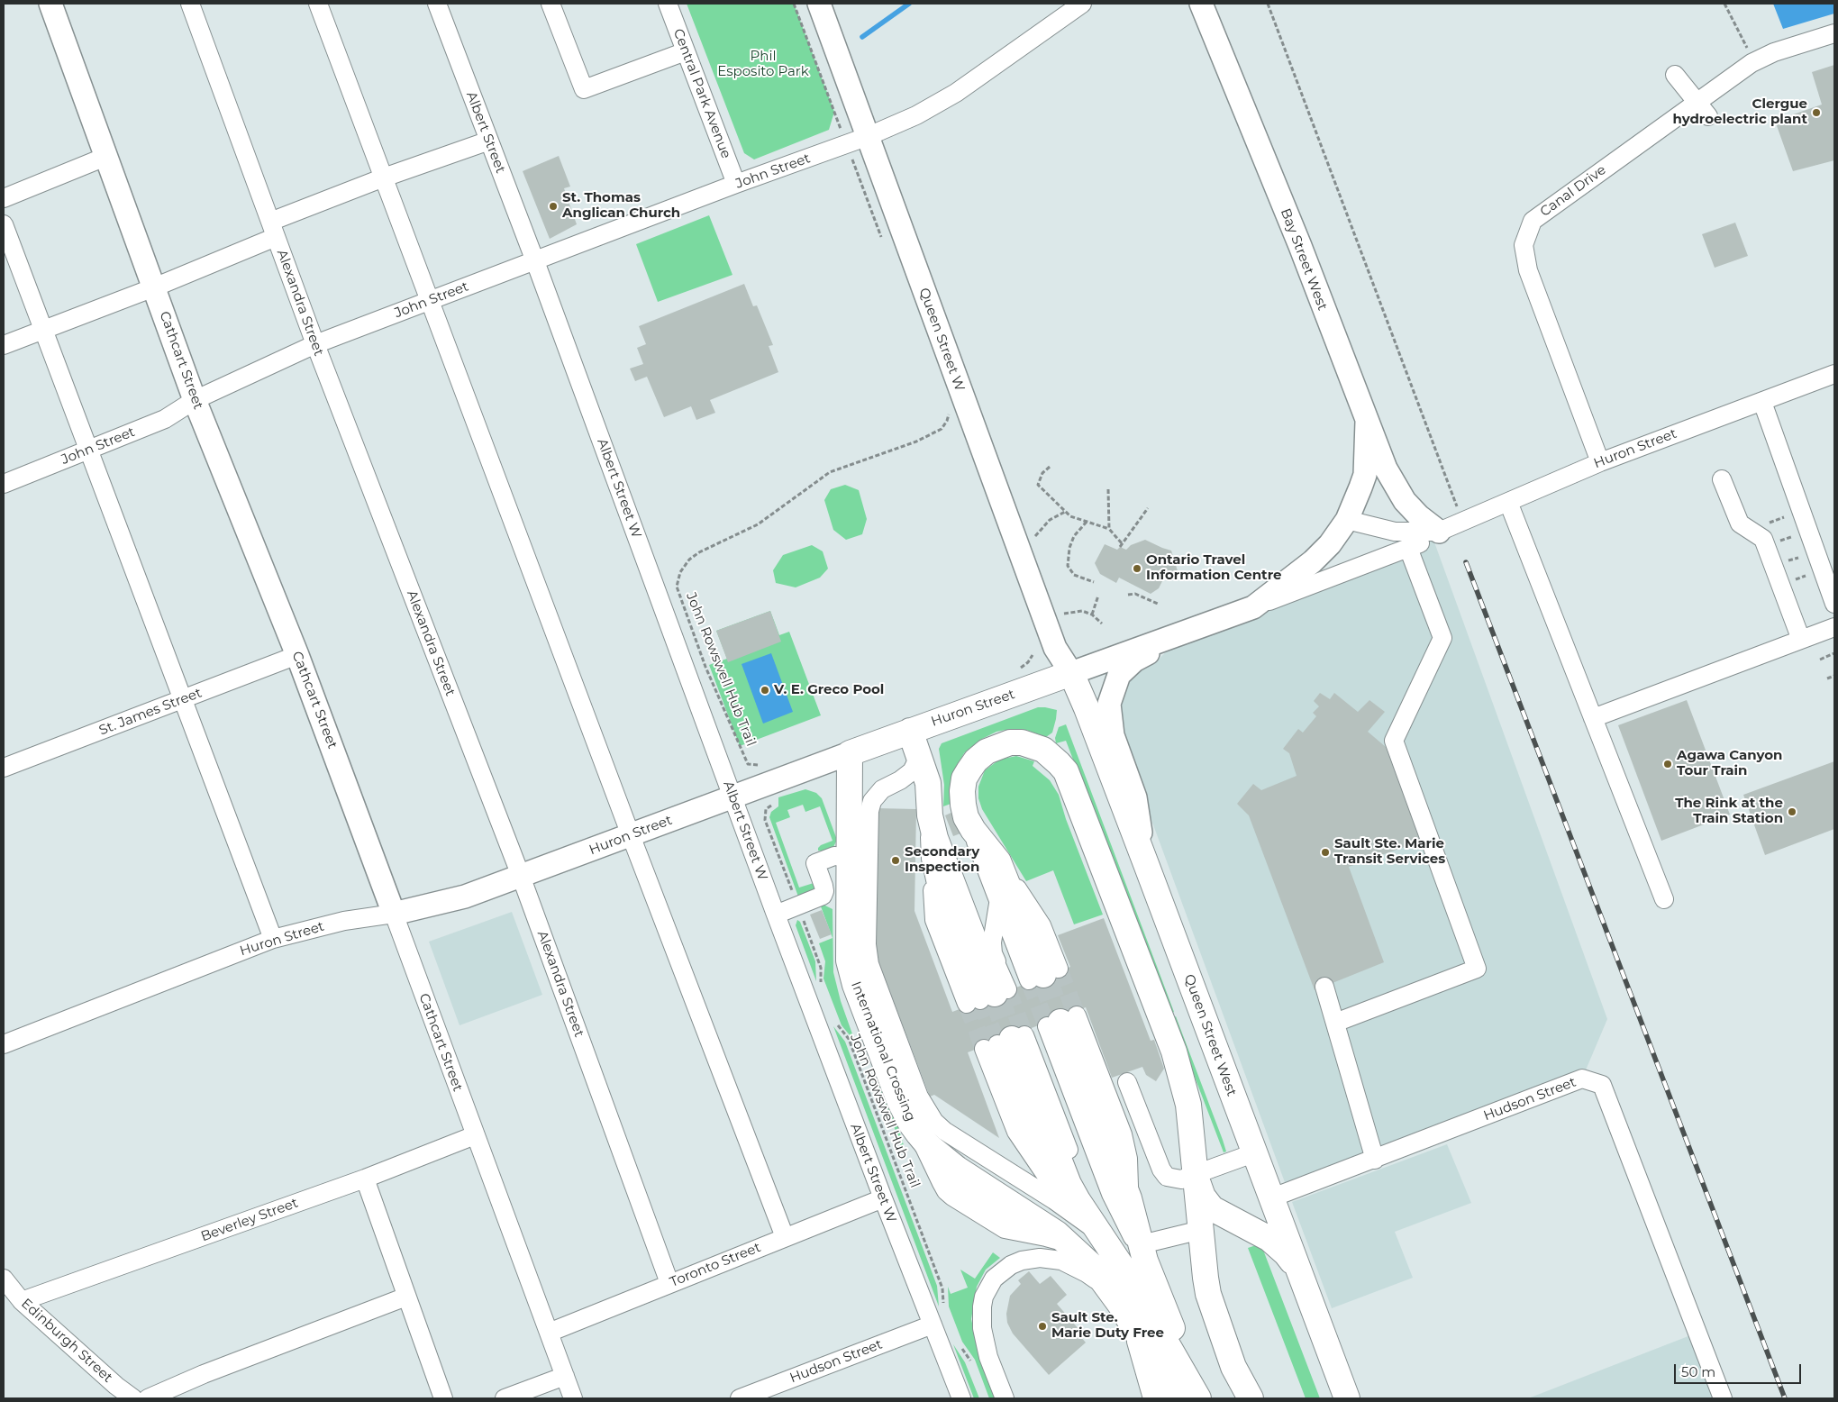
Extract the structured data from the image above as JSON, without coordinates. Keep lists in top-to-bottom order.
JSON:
{
  "streets": {
    "highway": ["Huron Street", "Queen Street West", "International Crossing"],
    "main road": ["Bay Street West", "Queen Street W", "Cathcart Street"],
    "street": [
      "Central Park Avenue",
      "Albert Street",
      "John Street",
      "Canal Drive",
      "Alexandra Street",
      "Albert Street W",
      "St. James Street",
      "Hudson Street",
      "Beverley Street",
      "Toronto Street",
      "Edinburgh Street"
    ],
    "path": ["John Rowswell Hub Trail"]
  },
  "crossings": [
    ["Central Park Avenue", "John Street"],
    ["Albert Street", "John Street"],
    ["Albert Street", "Albert Street W"],
    ["John Street", "Alexandra Street"],
    ["John Street", "Queen Street W"],
    ["John Street", "Cathcart Street"],
    ["John Street", "Albert Street W"],
    ["Canal Drive", "Huron Street"],
    ["Bay Street West", "Huron Street"],
    ["Alexandra Street", "Huron Street"],
    ["Alexandra Street", "Toronto Street"],
    ["Queen Street W", "Huron Street"],
    ["Queen Street W", "Queen Street West"],
    ["Cathcart Street", "Huron Street"],
    ["Cathcart Street", "St. James Street"],
    ["Cathcart Street", "Beverley Street"],
    ["Cathcart Street", "Toronto Street"],
    ["Huron Street", "Albert Street W"],
    ["Huron Street", "John Rowswell Hub Trail"],
    ["Huron Street", "Queen Street West"],
    ["Huron Street", "International Crossing"],
    ["Albert Street W", "Hudson Street"],
    ["Albert Street W", "Toronto Street"],
    ["Queen Street West", "Hudson Street"],
    ["Beverley Street", "Edinburgh Street"]
  ],
  "parks": ["Phil Esposito Park"],
  "places": [
    "Clergue hydroelectric plant",
    "St. Thomas Anglican Church",
    "Ontario Travel Information Centre",
    "V. E. Greco Pool",
    "Agawa Canyon Tour Train",
    "The Rink at the Train Station",
    "Sault Ste. Marie Transit Services",
    "Secondary Inspection",
    "Sault Ste. Marie Duty Free"
  ],
  "scale_bar": "50 m"
}
